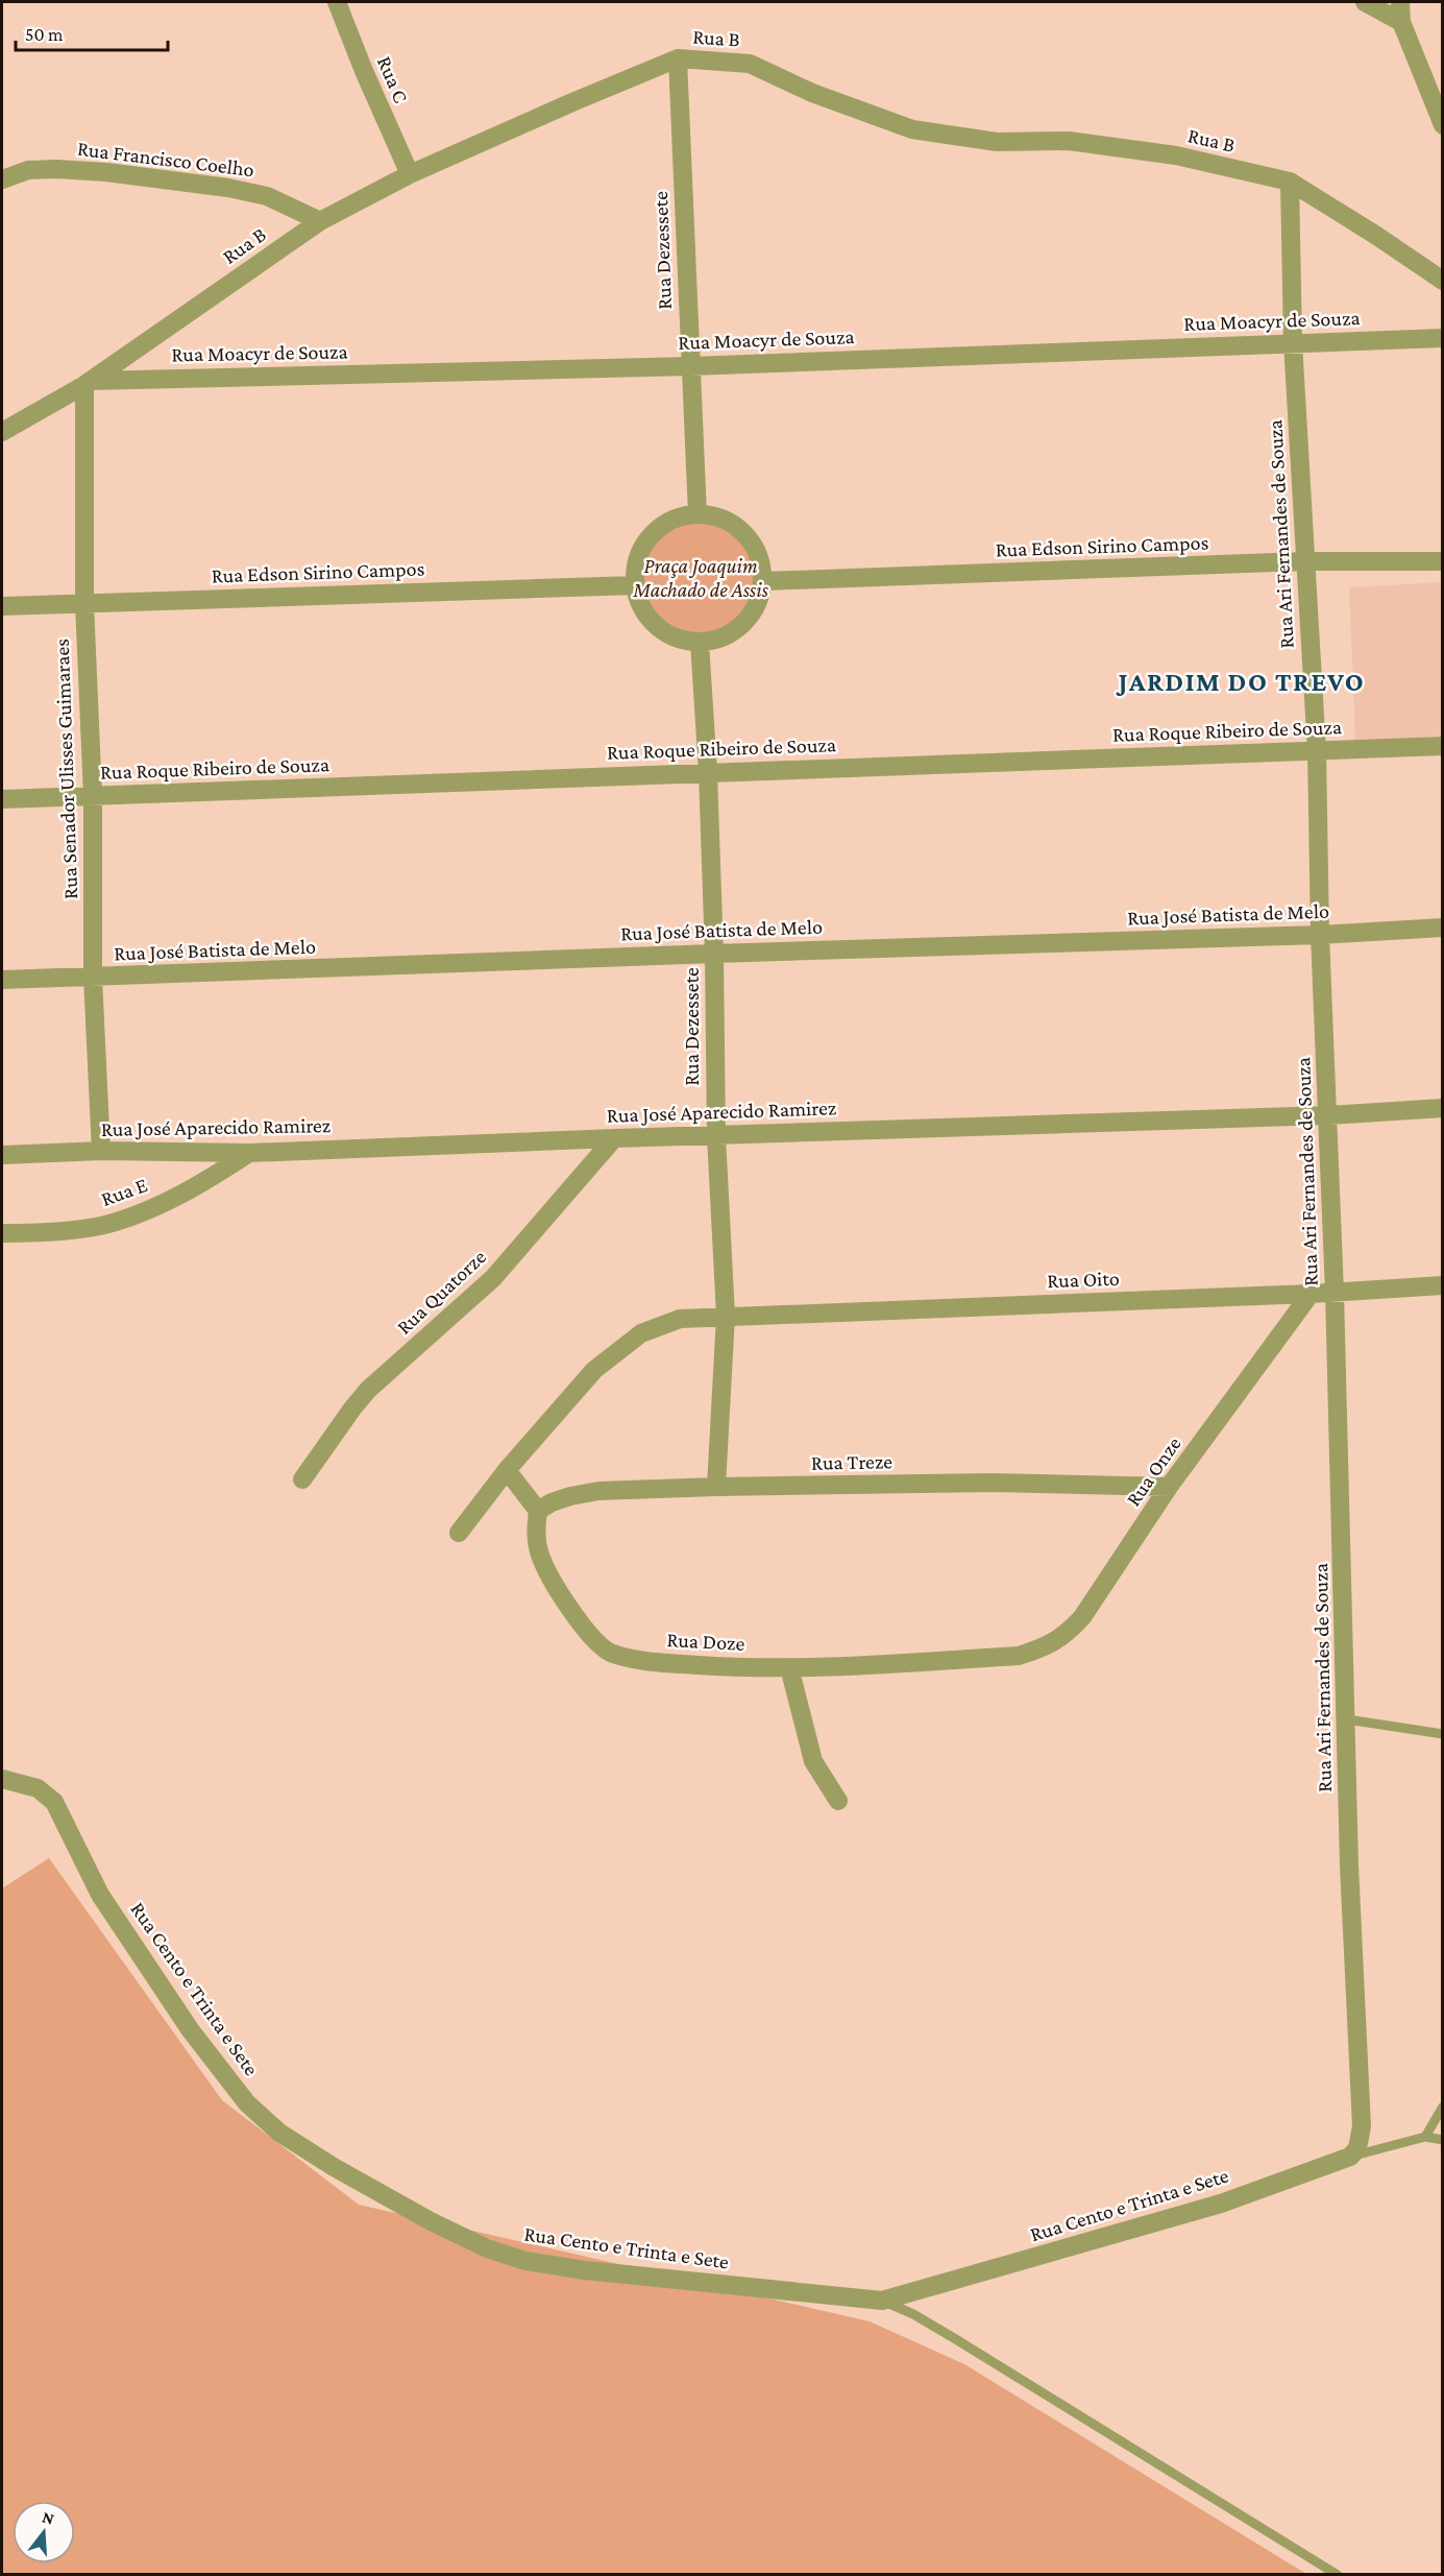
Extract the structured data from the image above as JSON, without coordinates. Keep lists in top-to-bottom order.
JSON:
{
  "streets": {
    "street": [
      "Rua B",
      "Rua C",
      "Rua Francisco Coelho",
      "Rua Dezessete",
      "Rua Moacyr de Souza",
      "Rua Ari Fernandes de Souza",
      "Rua Edson Sirino Campos",
      "Rua Roque Ribeiro de Souza",
      "Rua Senador Ulisses Guimaraes",
      "Rua José Batista de Melo",
      "Rua José Aparecido Ramirez",
      "Rua E",
      "Rua Oito",
      "Rua Quatorze",
      "Rua Treze",
      "Rua Onze",
      "Rua Doze",
      "Rua Cento e Trinta e Sete"
    ]
  },
  "crossings": [
    ["Rua B", "Rua C"],
    ["Rua B", "Rua Francisco Coelho"],
    ["Rua B", "Rua Dezessete"],
    ["Rua B", "Rua Moacyr de Souza"],
    ["Rua B", "Rua Ari Fernandes de Souza"],
    ["Rua B", "Rua Senador Ulisses Guimaraes"],
    ["Rua Dezessete", "Rua Moacyr de Souza"],
    ["Rua Dezessete", "Rua Edson Sirino Campos"],
    ["Rua Dezessete", "Rua Roque Ribeiro de Souza"],
    ["Rua Dezessete", "Rua José Batista de Melo"],
    ["Rua Dezessete", "Rua José Aparecido Ramirez"],
    ["Rua Dezessete", "Rua Oito"],
    ["Rua Dezessete", "Rua Treze"],
    ["Rua Moacyr de Souza", "Rua Ari Fernandes de Souza"],
    ["Rua Moacyr de Souza", "Rua Senador Ulisses Guimaraes"],
    ["Rua Ari Fernandes de Souza", "Rua Edson Sirino Campos"],
    ["Rua Ari Fernandes de Souza", "Rua Roque Ribeiro de Souza"],
    ["Rua Ari Fernandes de Souza", "Rua José Batista de Melo"],
    ["Rua Ari Fernandes de Souza", "Rua José Aparecido Ramirez"],
    ["Rua Ari Fernandes de Souza", "Rua Oito"],
    ["Rua Ari Fernandes de Souza", "Rua Cento e Trinta e Sete"],
    ["Rua Edson Sirino Campos", "Rua Senador Ulisses Guimaraes"],
    ["Rua Roque Ribeiro de Souza", "Rua Senador Ulisses Guimaraes"],
    ["Rua Senador Ulisses Guimaraes", "Rua José Batista de Melo"],
    ["Rua Senador Ulisses Guimaraes", "Rua José Aparecido Ramirez"],
    ["Rua José Aparecido Ramirez", "Rua E"],
    ["Rua José Aparecido Ramirez", "Rua Quatorze"],
    ["Rua Oito", "Rua Onze"],
    ["Rua Treze", "Rua Onze"],
    ["Rua Treze", "Rua Doze"],
    ["Rua Onze", "Rua Doze"]
  ],
  "districts": ["JARDIM DO TREVO"],
  "parks": ["Praça Joaquim Machado de Assis"],
  "scale_bar": "50 m",
  "north": "top"
}
